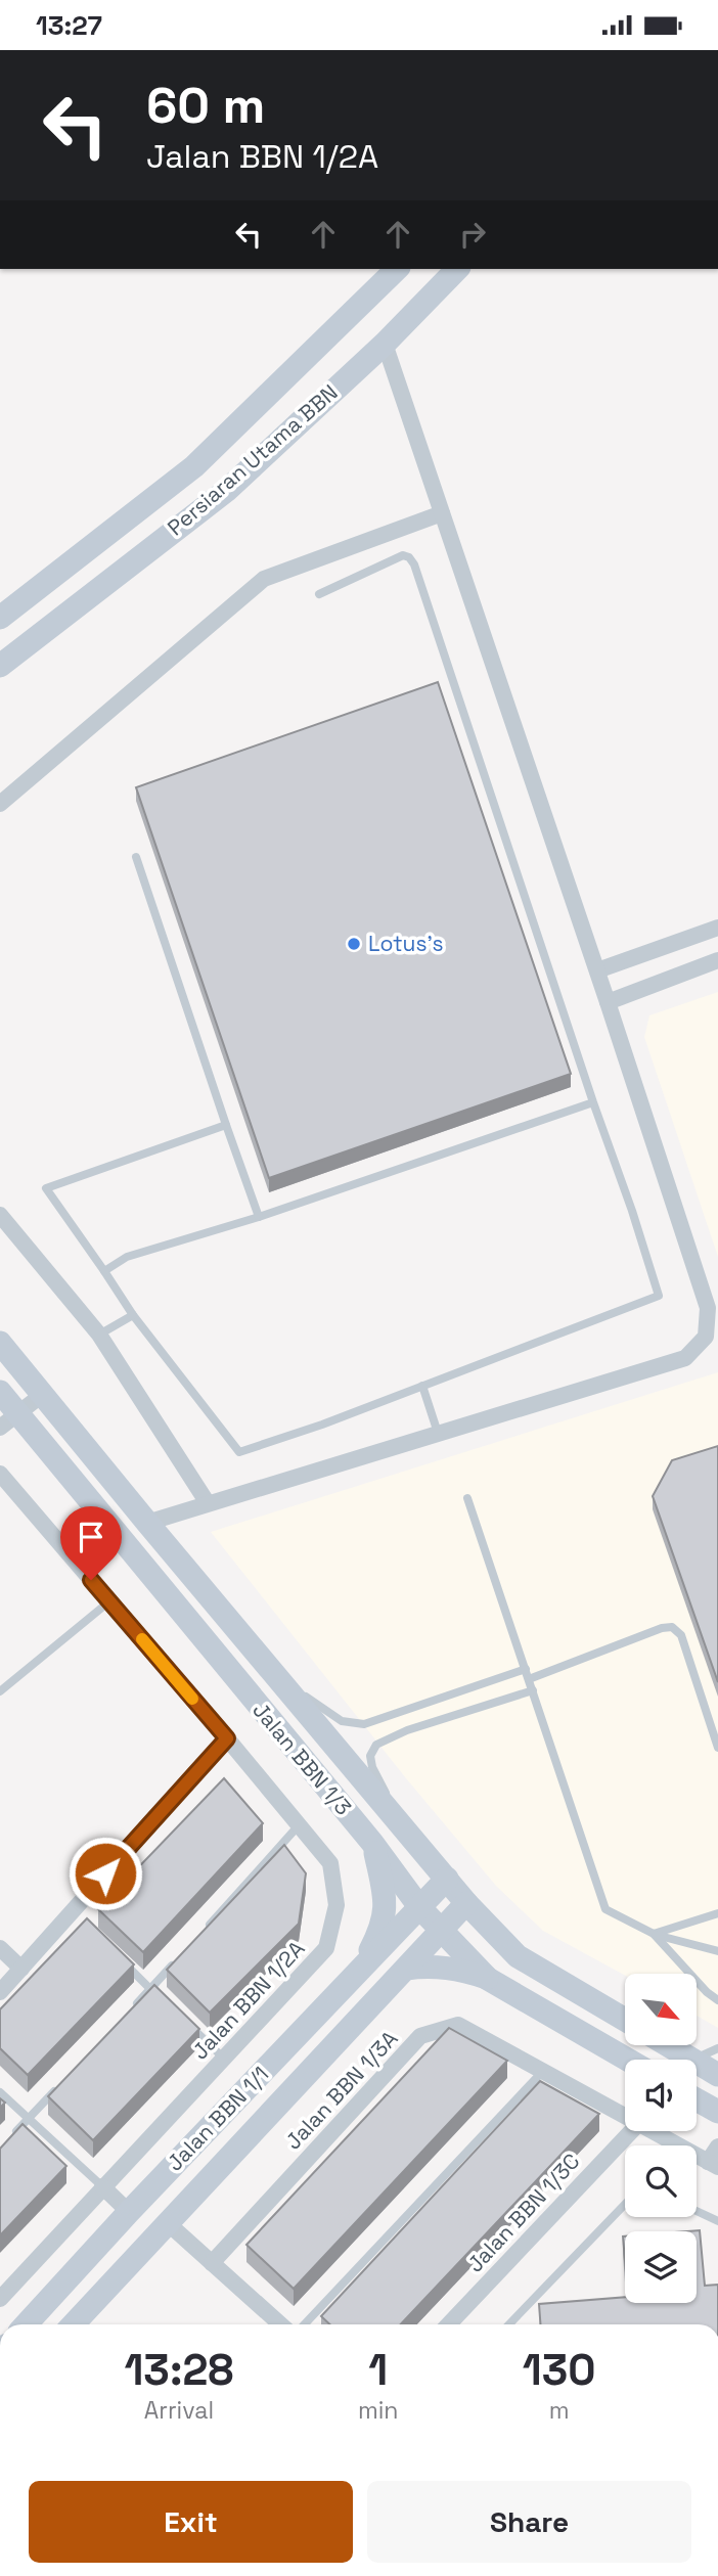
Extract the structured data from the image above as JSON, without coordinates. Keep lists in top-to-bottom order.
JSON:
{
  "streets": {
    "street": [
      "Persiaran Utama BBN",
      "Jalan BBN 1/3",
      "Jalan BBN 1/2A",
      "Jalan BBN 1/3A",
      "Jalan BBN 1/1",
      "Jalan BBN 1/3C"
    ]
  },
  "crossings": [
    ["Jalan BBN 1/3", "Jalan BBN 1/1"]
  ],
  "places": ["Lotus's"],
  "north": "bottom right",
  "page": {
    "status": "13:27",
    "turn": ["60 m", "Jalan BBN 1/2A"],
    "eta": [
      "13:28",
      "Arrival",
      "1",
      "min",
      "130",
      "m"
    ],
    "buttons": ["Exit", "Share"]
  }
}
